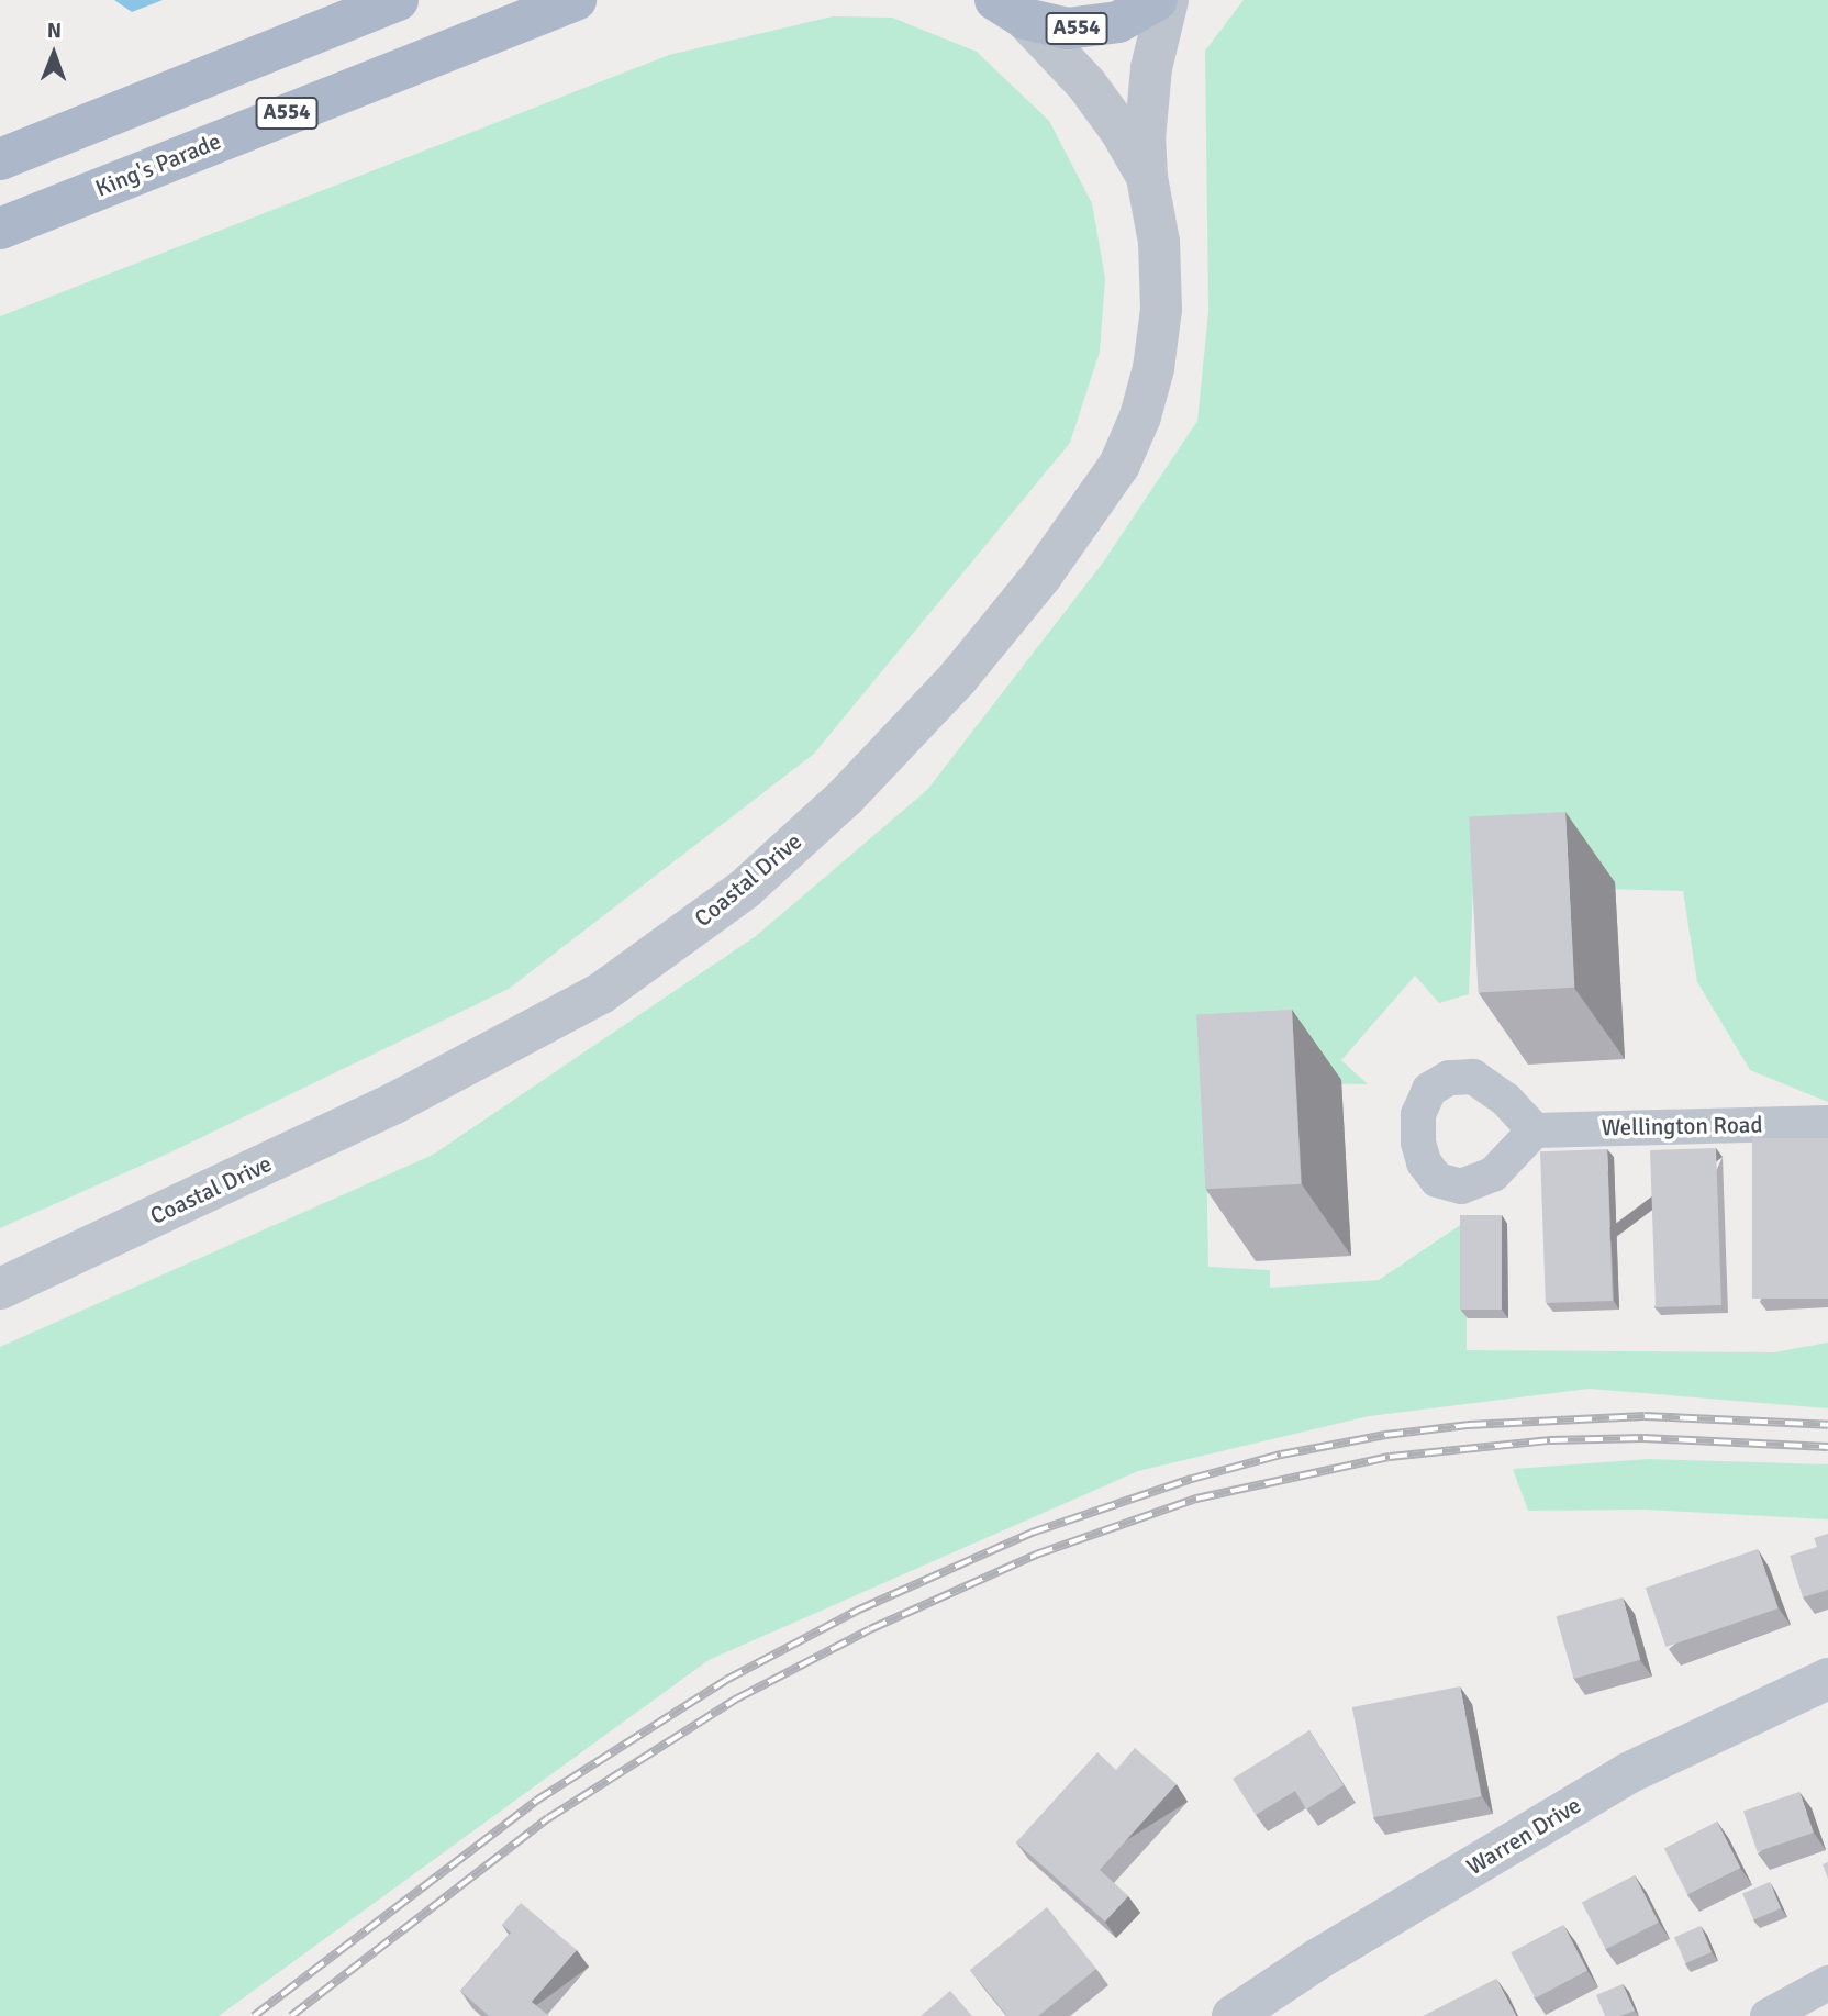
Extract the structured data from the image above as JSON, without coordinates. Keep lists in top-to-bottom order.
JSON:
{
  "streets": {
    "main road": ["A554", "King's Parade"],
    "street": ["Coastal Drive", "Wellington Road", "Warren Drive"]
  },
  "crossings": [
    ["A554", "Coastal Drive"]
  ],
  "north": "top"
}
